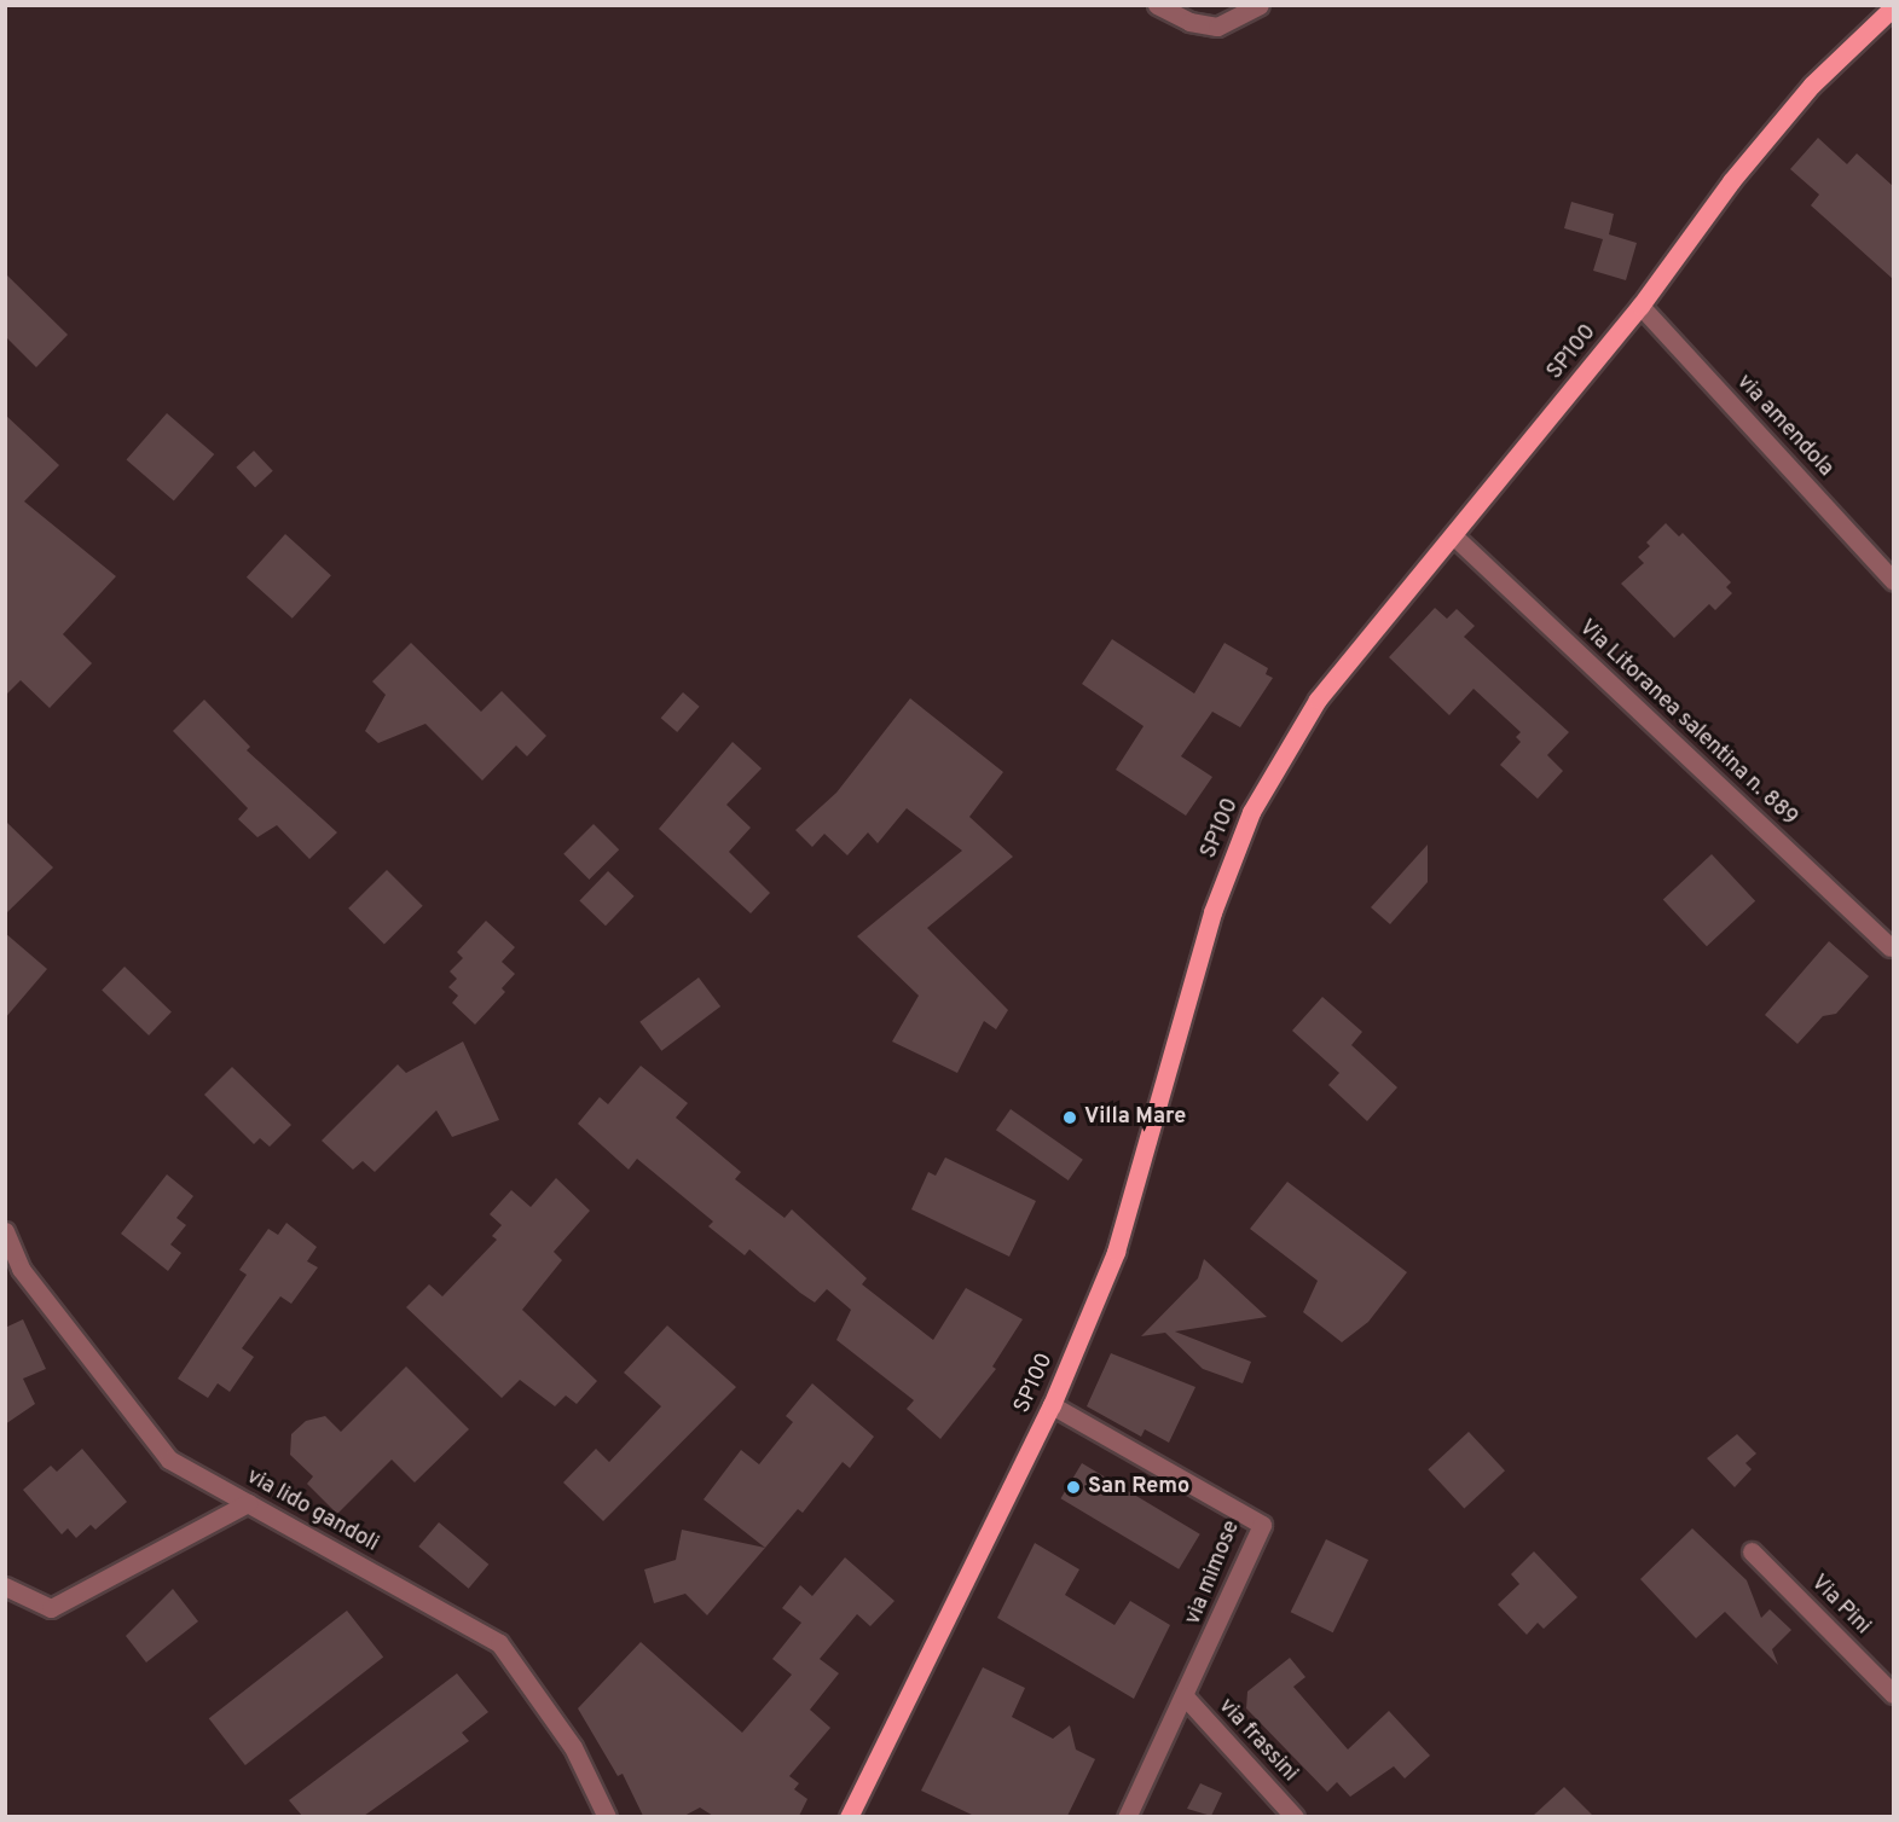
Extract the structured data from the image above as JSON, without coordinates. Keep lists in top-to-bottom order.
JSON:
{
  "streets": {
    "main road": ["SP100"],
    "street": [
      "via amendola",
      "Via Litoranea salentina n. 889",
      "via lido gandoli",
      "via mimose",
      "Via Pini",
      "via frassini"
    ]
  },
  "crossings": [
    ["SP100", "via amendola"],
    ["SP100", "Via Litoranea salentina n. 889"],
    ["SP100", "via mimose"],
    ["via mimose", "via frassini"]
  ],
  "places": ["Villa Mare", "San Remo"]
}
